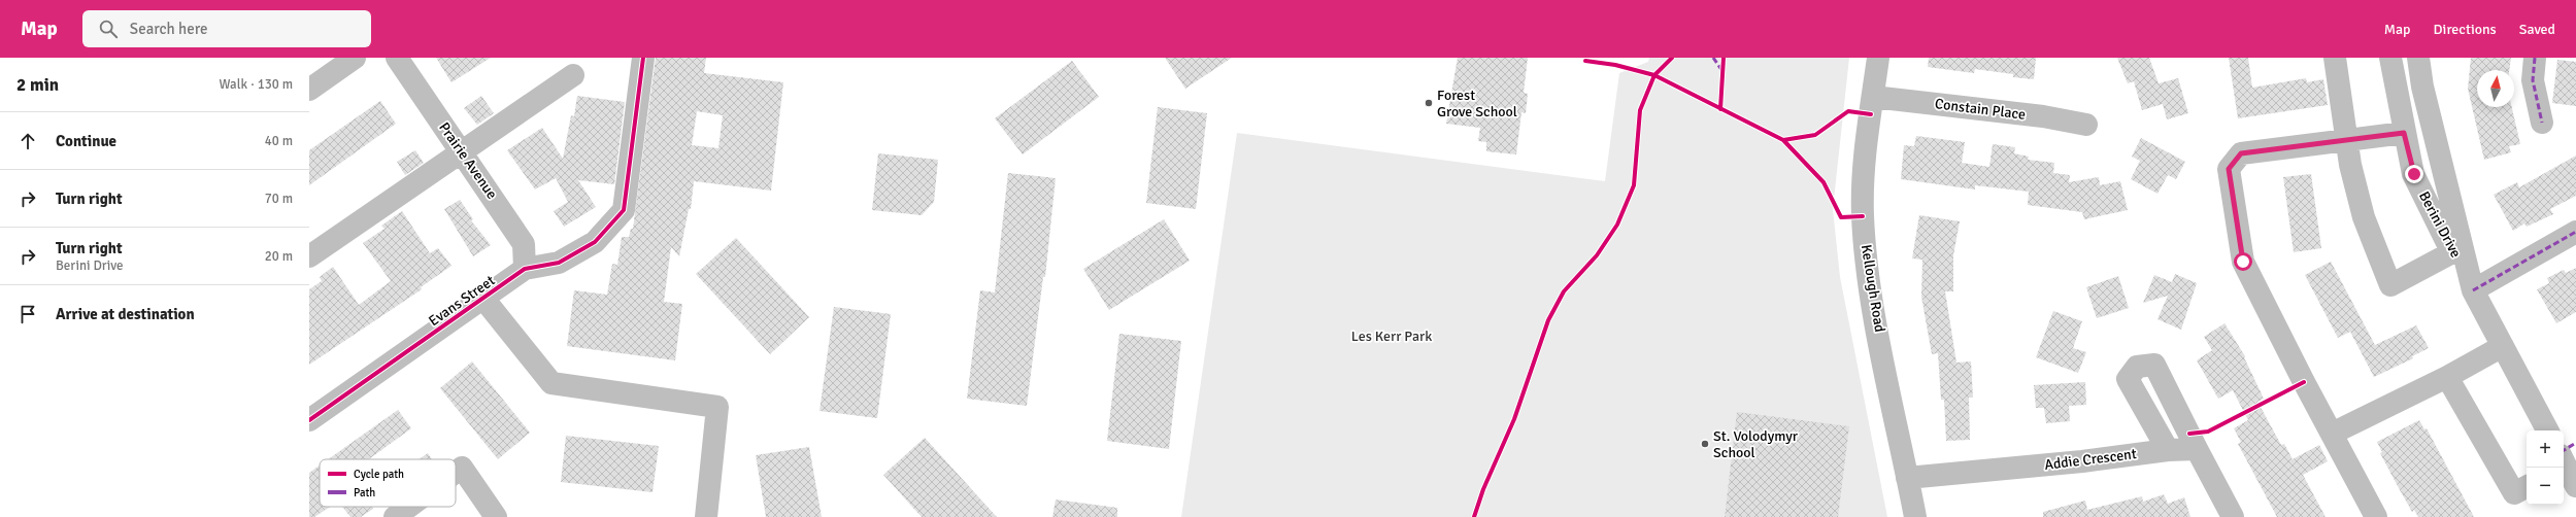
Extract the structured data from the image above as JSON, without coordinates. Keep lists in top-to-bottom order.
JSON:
{
  "streets": {
    "street": [
      "Constain Place",
      "Prairie Avenue",
      "Berini Drive",
      "Kellough Road",
      "Evans Street",
      "Addie Crescent"
    ]
  },
  "crossings": [
    ["Constain Place", "Kellough Road"],
    ["Prairie Avenue", "Evans Street"],
    ["Kellough Road", "Addie Crescent"]
  ],
  "parks": ["Les Kerr Park"],
  "places": ["Forest Grove School", "St. Volodymyr School"],
  "legend": ["Cycle path", "Path"],
  "north": "top",
  "page": {
    "header": "Map",
    "search": "Search here",
    "nav": ["Map", "Directions", "Saved"],
    "heading": ["2 min", "Walk · 130 m"],
    "list": [
      ["Continue", "40 m"],
      ["Turn right", "70 m"],
      ["Turn right", "Berini Drive", "20 m"],
      "Arrive at destination"
    ],
    "map_buttons": ["+", "−"]
  }
}
